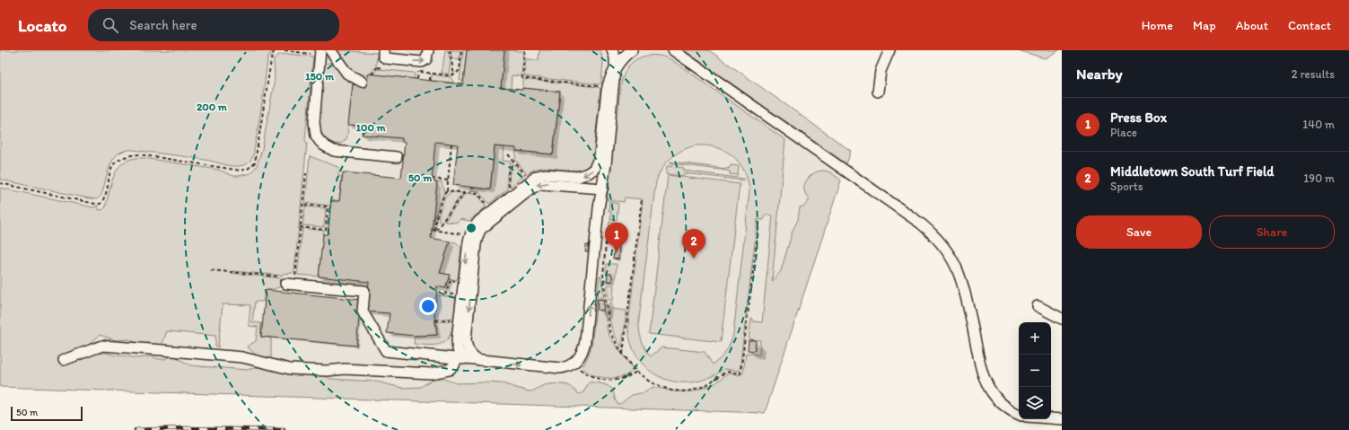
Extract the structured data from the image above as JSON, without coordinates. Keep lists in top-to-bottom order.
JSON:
{
  "scale_bar": "50 m",
  "page": {
    "header": "Locato",
    "search": "Search here",
    "nav": [
      "Home",
      "Map",
      "About",
      "Contact"
    ],
    "heading": ["Nearby", "2 results"],
    "list": [
      {
        "mark": "1",
        "name": "Press Box",
        "note": "Place",
        "value": "140 m"
      },
      {
        "mark": "2",
        "name": "Middletown South Turf Field",
        "note": "Sports",
        "value": "190 m"
      }
    ],
    "buttons": ["Save", "Share"],
    "pins": ["1", "2"],
    "map_buttons": ["+", "−"],
    "scale": "50 m"
  },
  "rings": [
    "150 m",
    "200 m",
    "100 m",
    "50 m"
  ]
}
